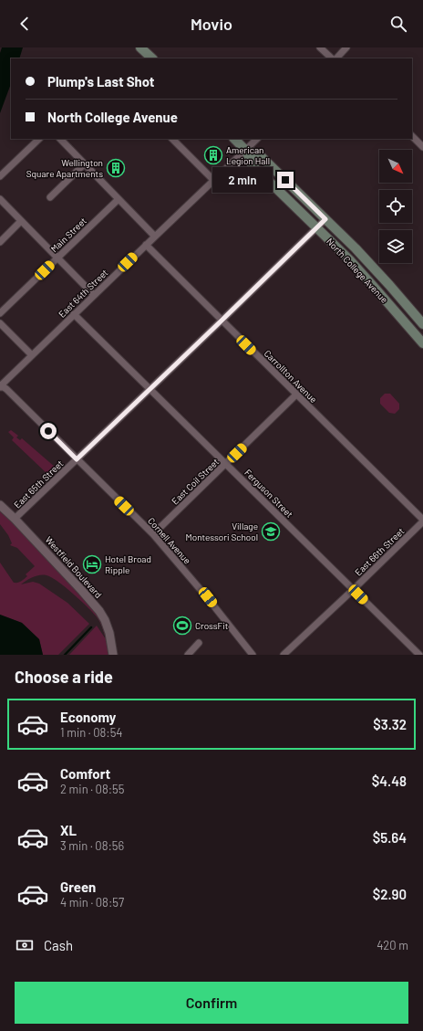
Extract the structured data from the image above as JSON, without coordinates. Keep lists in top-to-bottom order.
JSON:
{
  "streets": {
    "main road": ["North College Avenue"],
    "street": [
      "Main Street",
      "East 64th Street",
      "Carrollton Avenue",
      "East Coil Street",
      "East 65th Street",
      "Ferguson Street",
      "Cornell Avenue",
      "East 66th Street",
      "Westfield Boulevard"
    ]
  },
  "crossings": [
    ["North College Avenue", "East 64th Street"],
    ["North College Avenue", "East 65th Street"],
    ["East 64th Street", "Carrollton Avenue"],
    ["East 64th Street", "Ferguson Street"],
    ["East 64th Street", "Cornell Avenue"],
    ["Carrollton Avenue", "East Coil Street"],
    ["Carrollton Avenue", "East 65th Street"],
    ["Carrollton Avenue", "East 66th Street"],
    ["East Coil Street", "Ferguson Street"],
    ["East Coil Street", "Cornell Avenue"],
    ["East 65th Street", "Ferguson Street"],
    ["East 65th Street", "Cornell Avenue"],
    ["East 65th Street", "Westfield Boulevard"],
    ["Ferguson Street", "East 66th Street"]
  ],
  "places": {
    "building": ["American Legion Hall", "Wellington Square Apartments"],
    "school or university": ["Village Montessori School"],
    "hotel": ["Hotel Broad Ripple"],
    "sports": ["CrossFit"]
  },
  "north": "bottom right",
  "page": {
    "header": "Movio",
    "banner": ["Plump's Last Shot", "North College Avenue"],
    "bubble": "2 min",
    "heading": "Choose a ride",
    "list": [
      {
        "name": "Economy",
        "note": "1 min · 08:54",
        "value": "$3.32"
      },
      {
        "name": "Comfort",
        "note": "2 min · 08:55",
        "value": "$4.48"
      },
      {
        "name": "XL",
        "note": "3 min · 08:56",
        "value": "$5.64"
      },
      {
        "name": "Green",
        "note": "4 min · 08:57",
        "value": "$2.90"
      }
    ],
    "pay": ["Cash", "420 m"],
    "buttons": "Confirm"
  }
}
